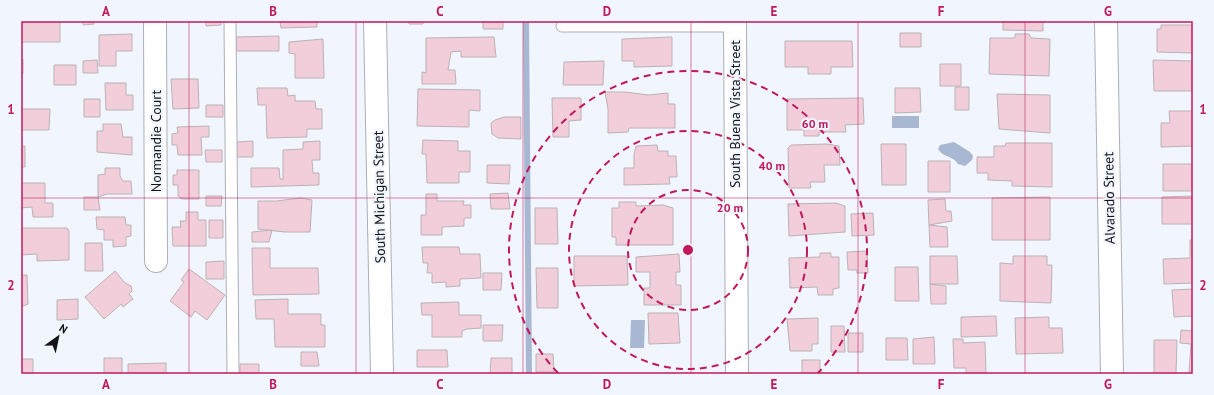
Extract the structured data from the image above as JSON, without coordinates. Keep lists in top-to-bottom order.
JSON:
{
  "streets": {
    "street": [
      "South Buena Vista Street",
      "Normandie Court",
      "South Michigan Street",
      "Alvarado Street"
    ]
  },
  "north": "top right",
  "grid": {
    "columns": [
      "A",
      "B",
      "C",
      "D",
      "E",
      "F",
      "G"
    ],
    "rows": ["1", "2"]
  },
  "rings": ["60 m", "40 m", "20 m"]
}
